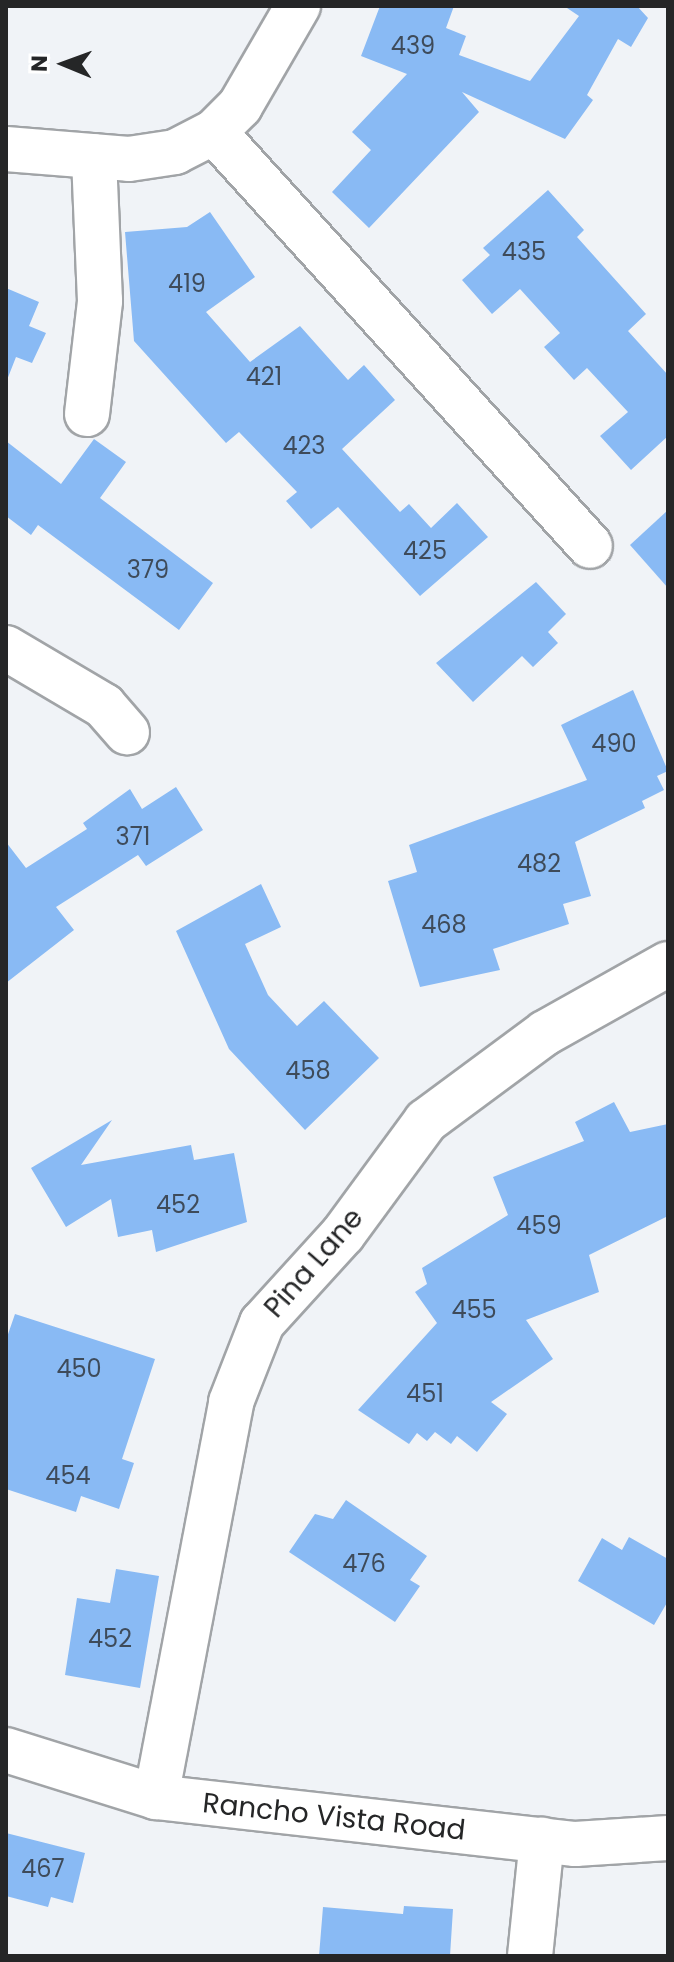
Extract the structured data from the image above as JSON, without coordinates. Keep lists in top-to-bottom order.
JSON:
{
  "streets": {
    "street": ["Pina Lane", "Rancho Vista Road"]
  },
  "crossings": [
    ["Pina Lane", "Rancho Vista Road"]
  ],
  "house_numbers": [
    "439",
    "435",
    "419",
    "421",
    "423",
    "425",
    "379",
    "490",
    "371",
    "482",
    "468",
    "458",
    "452",
    "459",
    "455",
    "450",
    "451",
    "454",
    "476",
    "452",
    "467"
  ],
  "north": "left"
}
